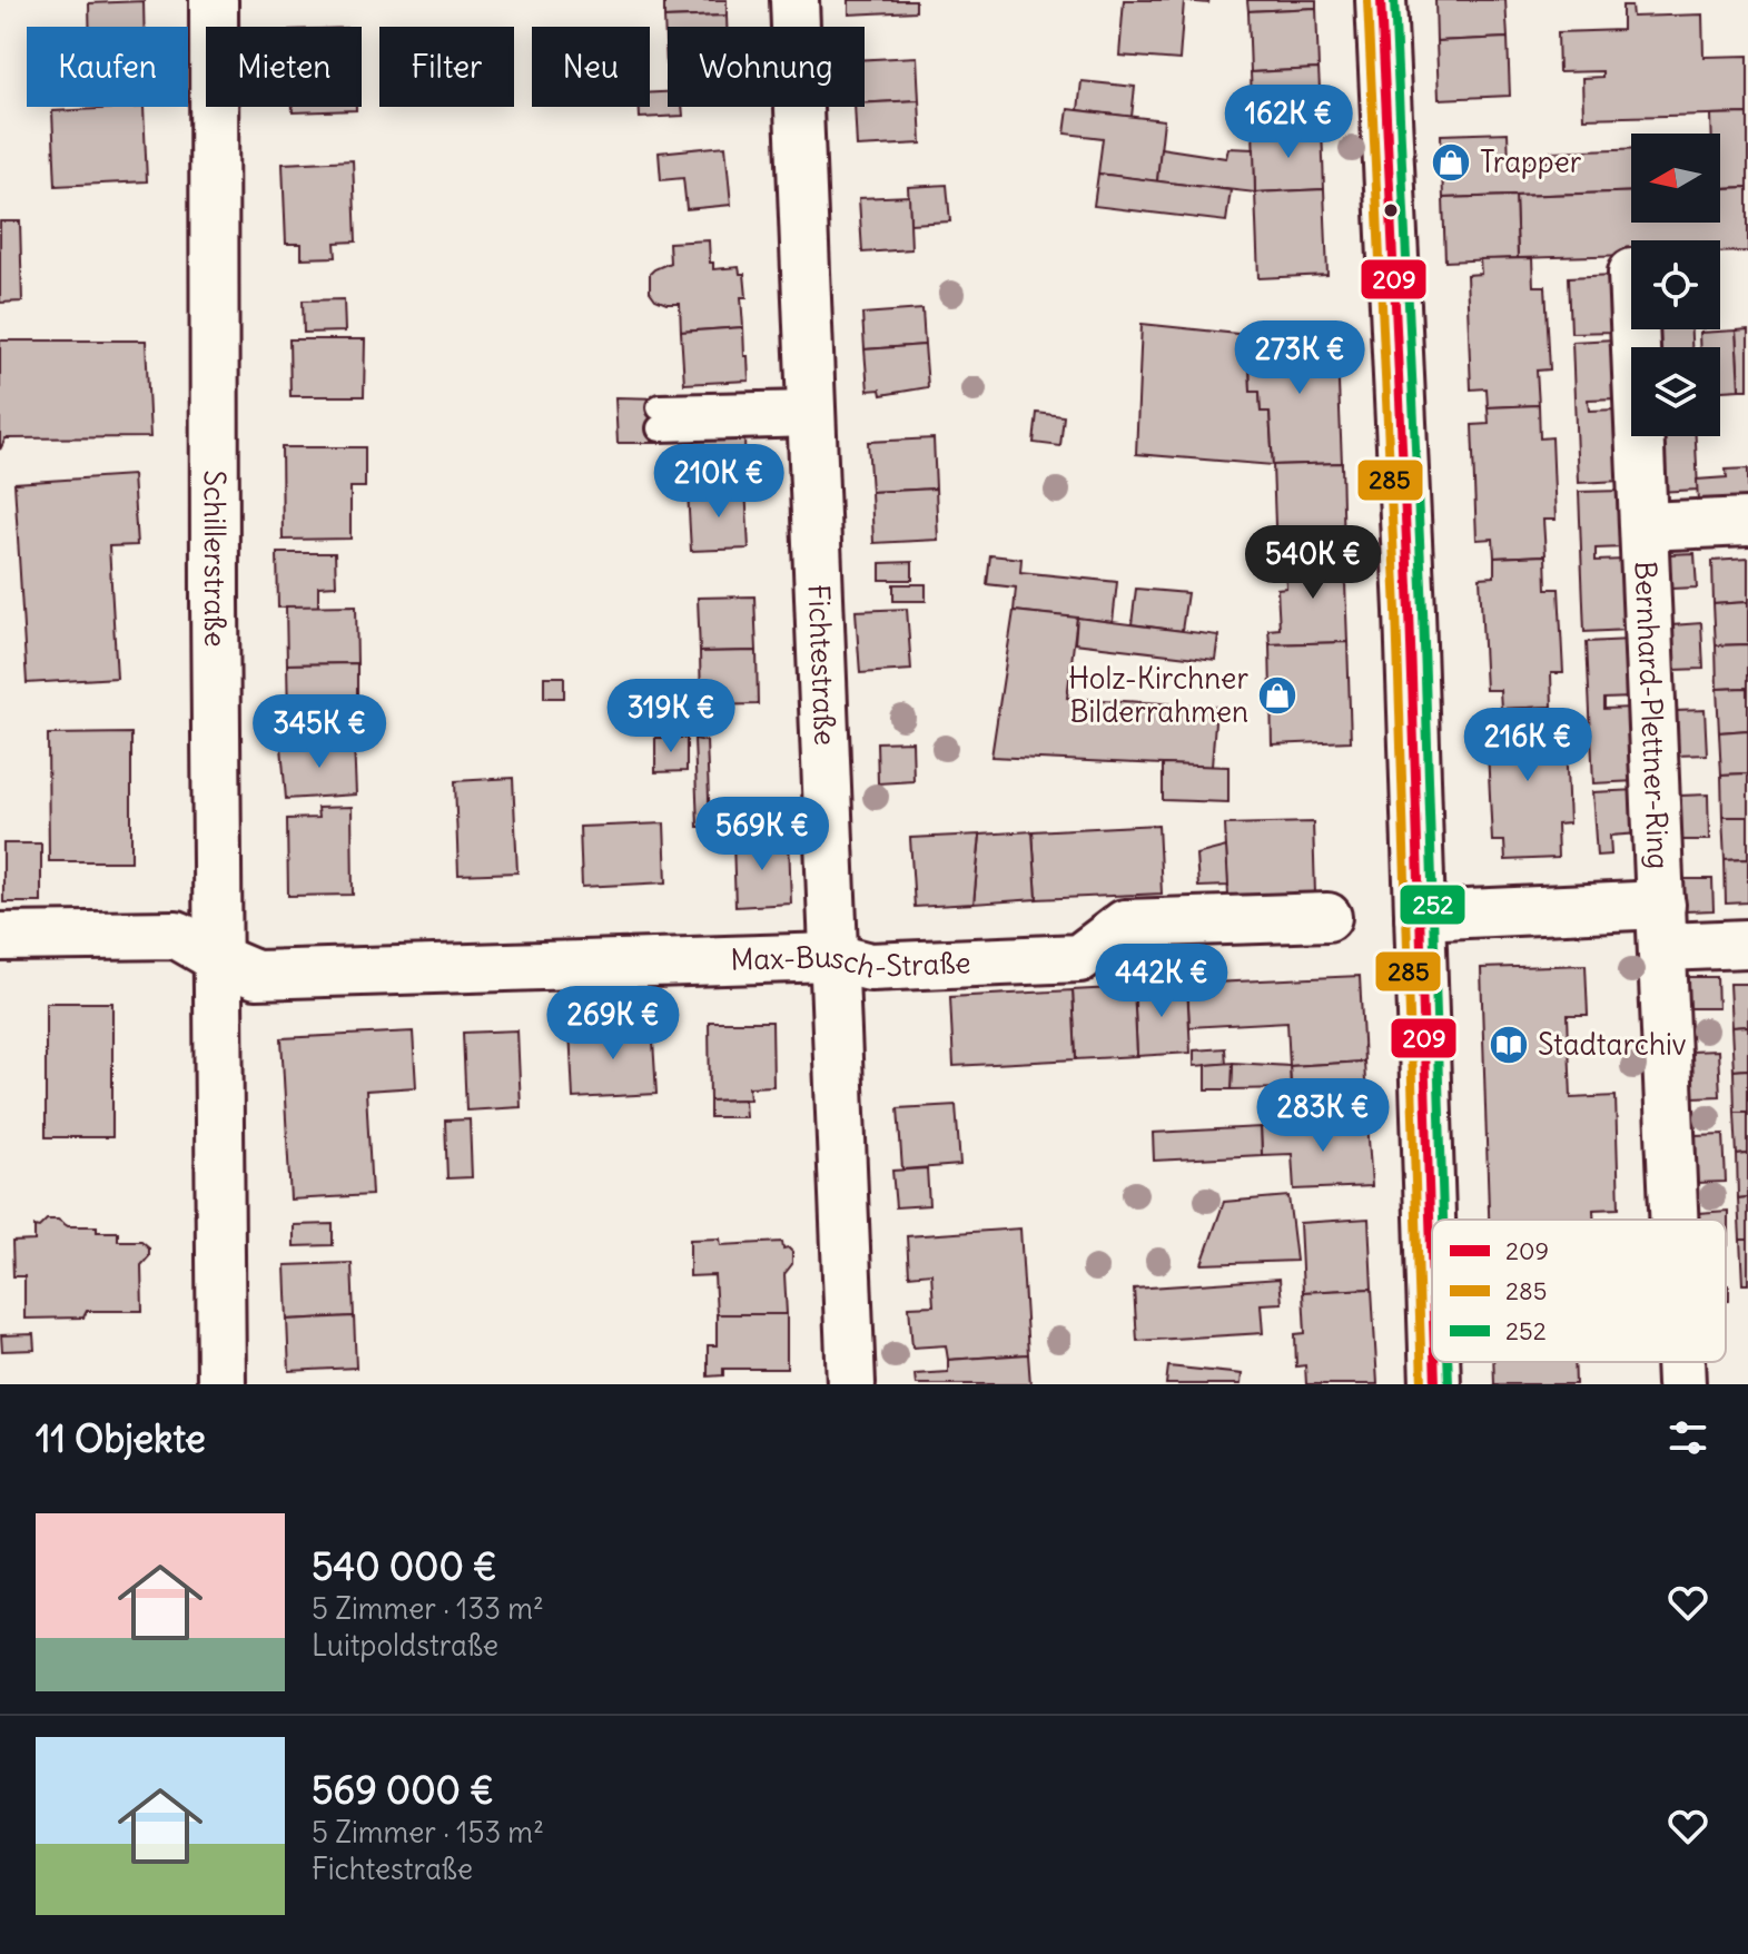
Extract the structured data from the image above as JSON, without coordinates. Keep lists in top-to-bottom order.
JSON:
{
  "streets": {
    "street": [
      "Schillerstraße",
      "Fichtestraße",
      "Bernhard-Plettner-Ring",
      "Max-Busch-Straße"
    ]
  },
  "crossings": [
    ["Schillerstraße", "Max-Busch-Straße"],
    ["Fichtestraße", "Max-Busch-Straße"]
  ],
  "places": {
    "shop": ["Trapper", "Holz-Kirchner Bilderrahmen"],
    "library": ["Stadtarchiv"]
  },
  "lines": ["transit line 209", "transit line 252", "transit line 285"],
  "legend": ["209", "285", "252"],
  "north": "left",
  "page": {
    "chip": [
      "Kaufen",
      "Mieten",
      "Filter",
      "Neu",
      "Wohnung"
    ],
    "price": [
      "162K €",
      "273K €",
      "210K €",
      "540K €",
      "319K €",
      "345K €",
      "216K €",
      "569K €",
      "442K €",
      "269K €",
      "283K €"
    ],
    "heading": "11 Objekte",
    "list": [
      {
        "name": "540 000 €",
        "note": "5 Zimmer · 133 m² · Luitpoldstraße"
      },
      {
        "name": "569 000 €",
        "note": "5 Zimmer · 153 m² · Fichtestraße"
      }
    ]
  }
}
